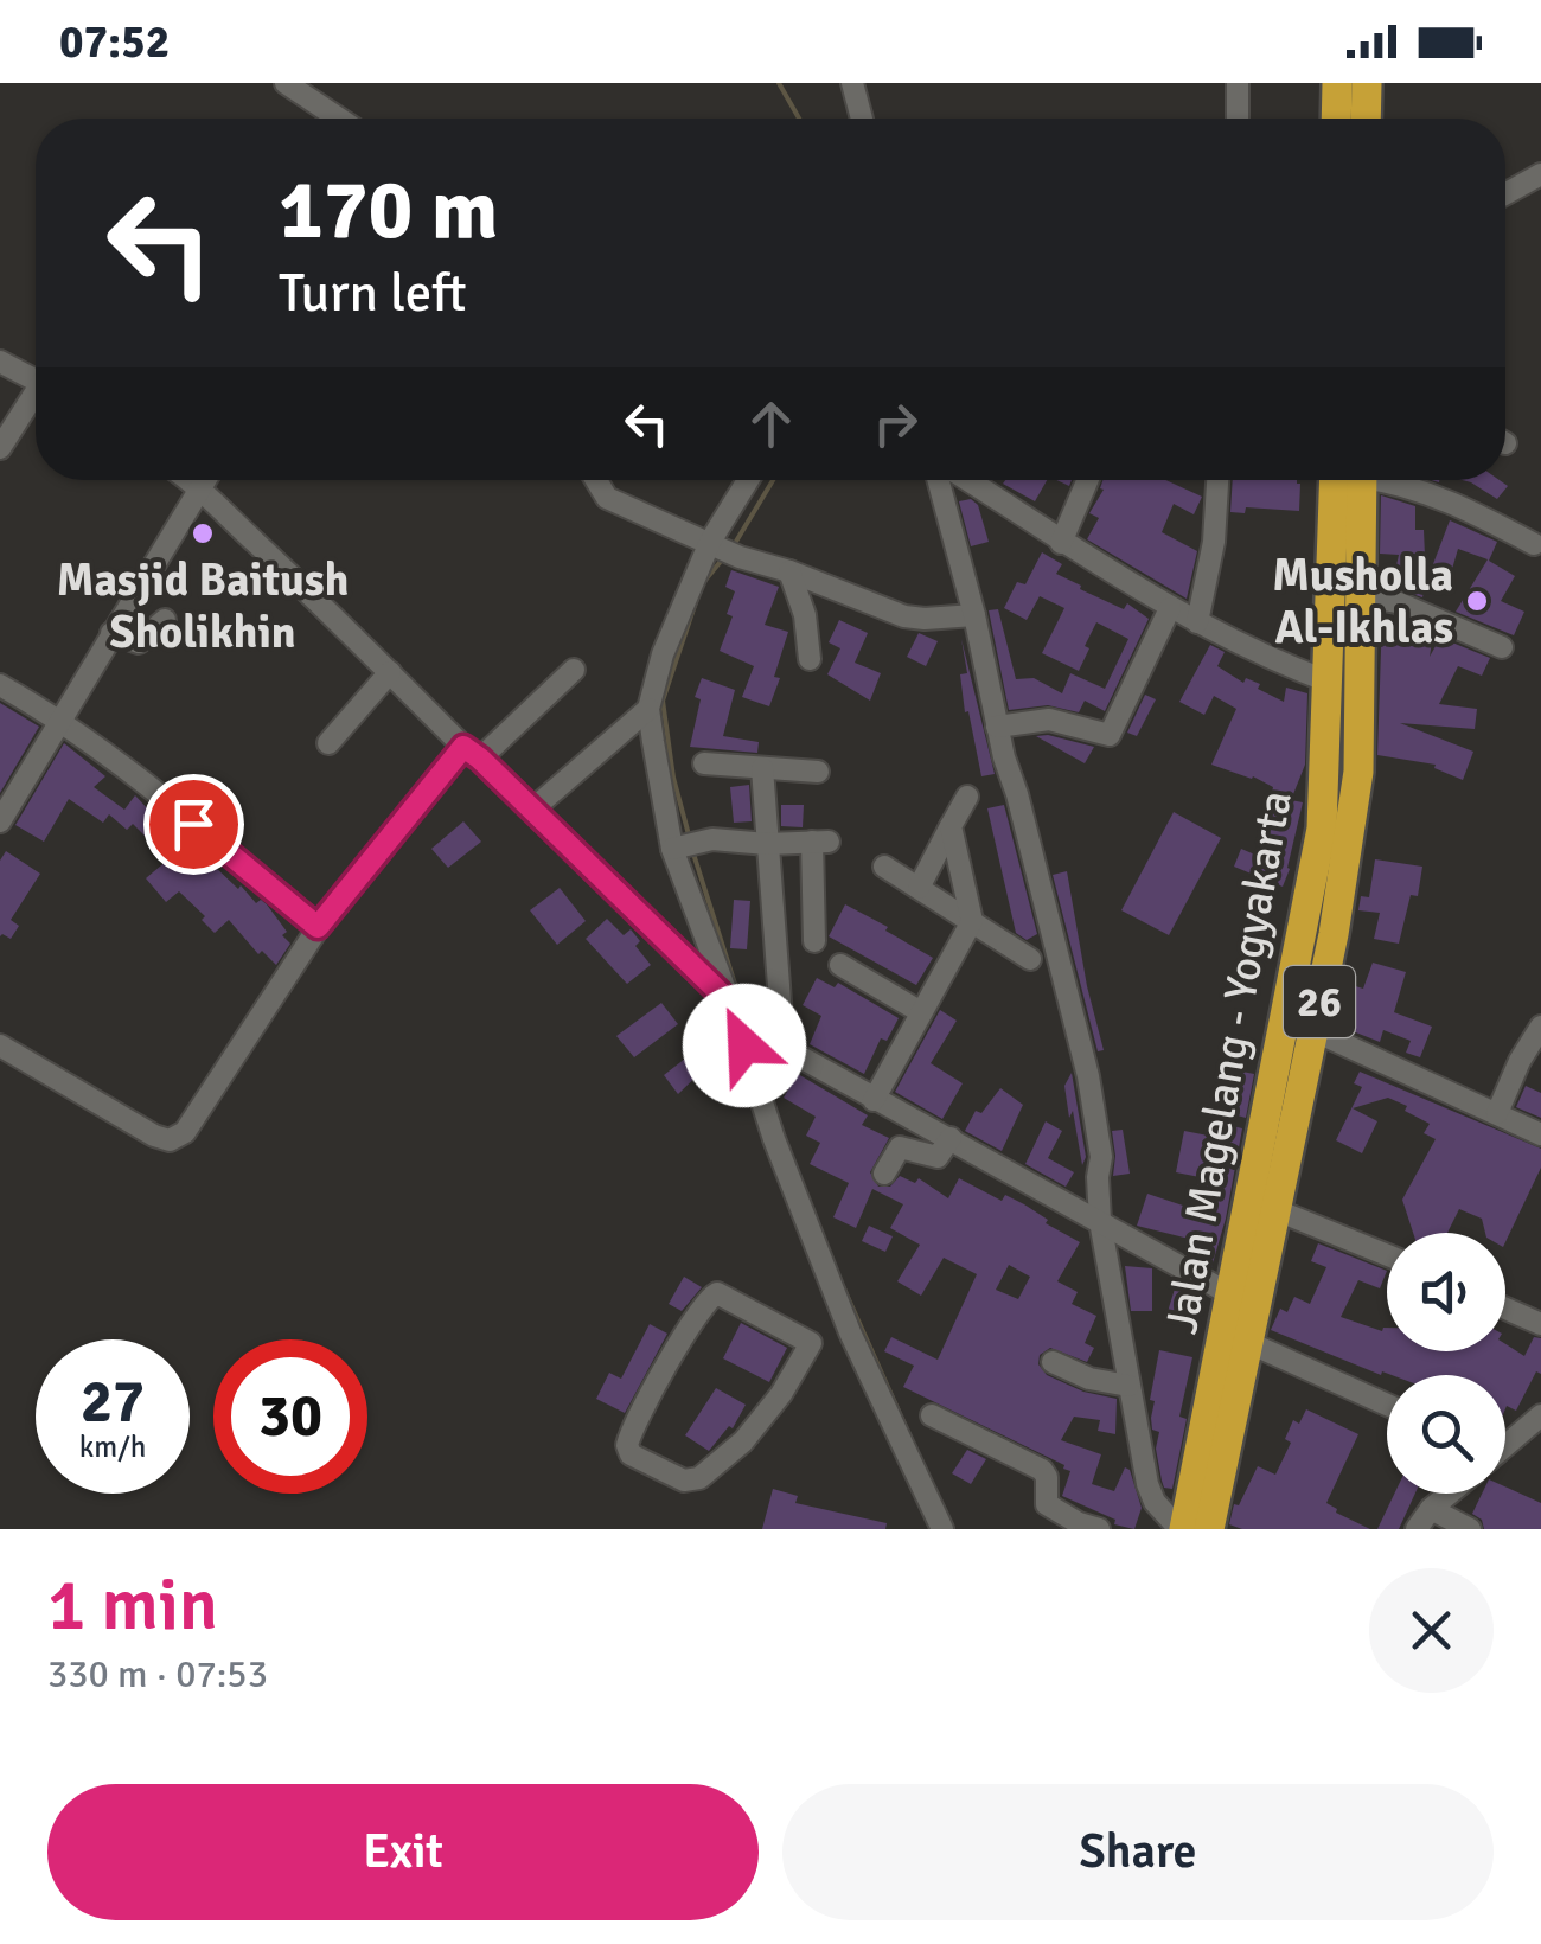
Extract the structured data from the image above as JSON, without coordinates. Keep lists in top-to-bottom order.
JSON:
{
  "streets": {
    "highway": ["26", "Jalan Magelang - Yogyakarta"]
  },
  "places": ["Masjid Baitush Sholikhin", "Musholla Al-Ikhlas"],
  "page": {
    "status": "07:52",
    "turn": ["170 m", "Turn left"],
    "speed": "27 km/h",
    "limit": "30",
    "heading": ["1 min", "330 m · 07:53"],
    "buttons": ["Exit", "Share"]
  }
}
